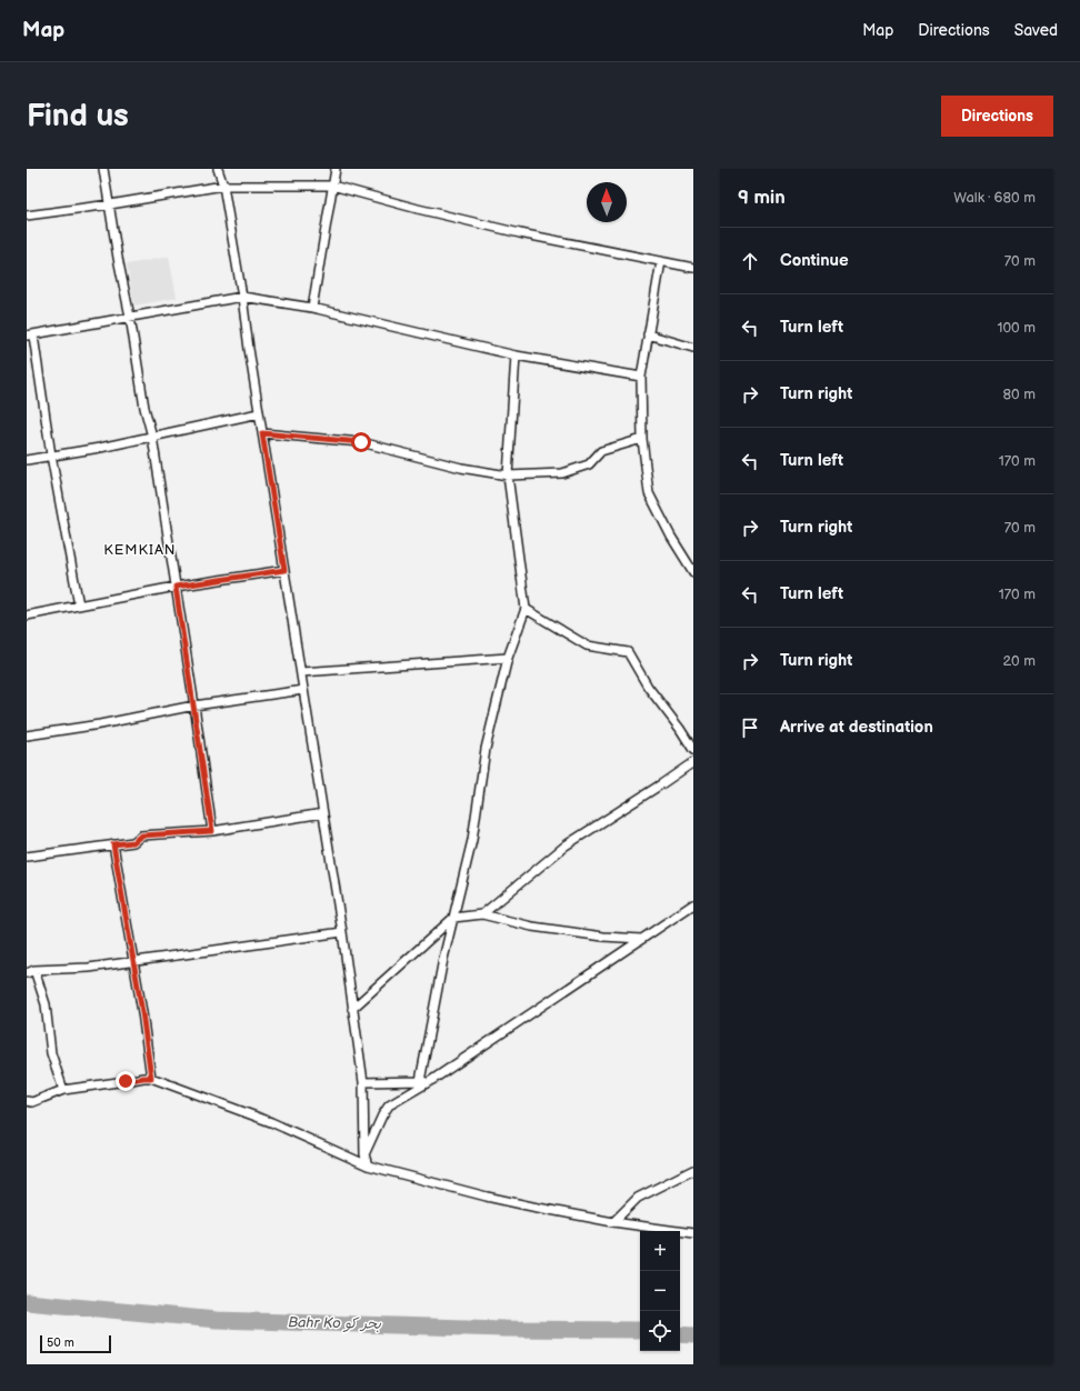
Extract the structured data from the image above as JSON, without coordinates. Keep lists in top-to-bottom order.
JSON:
{
  "districts": ["KEMKIAN"],
  "water": ["Bahr Ko بحر كو"],
  "scale_bar": "50 m",
  "north": "top",
  "page": {
    "header": "Map",
    "nav": ["Map", "Directions", "Saved"],
    "buttons": "Directions",
    "title": "Find us",
    "heading": ["9 min", "Walk · 680 m"],
    "list": [
      ["Continue", "70 m"],
      ["Turn left", "100 m"],
      ["Turn right", "80 m"],
      ["Turn left", "170 m"],
      ["Turn right", "70 m"],
      ["Turn left", "170 m"],
      ["Turn right", "20 m"],
      "Arrive at destination"
    ],
    "map_buttons": ["+", "−"],
    "scale": "50 m"
  }
}
